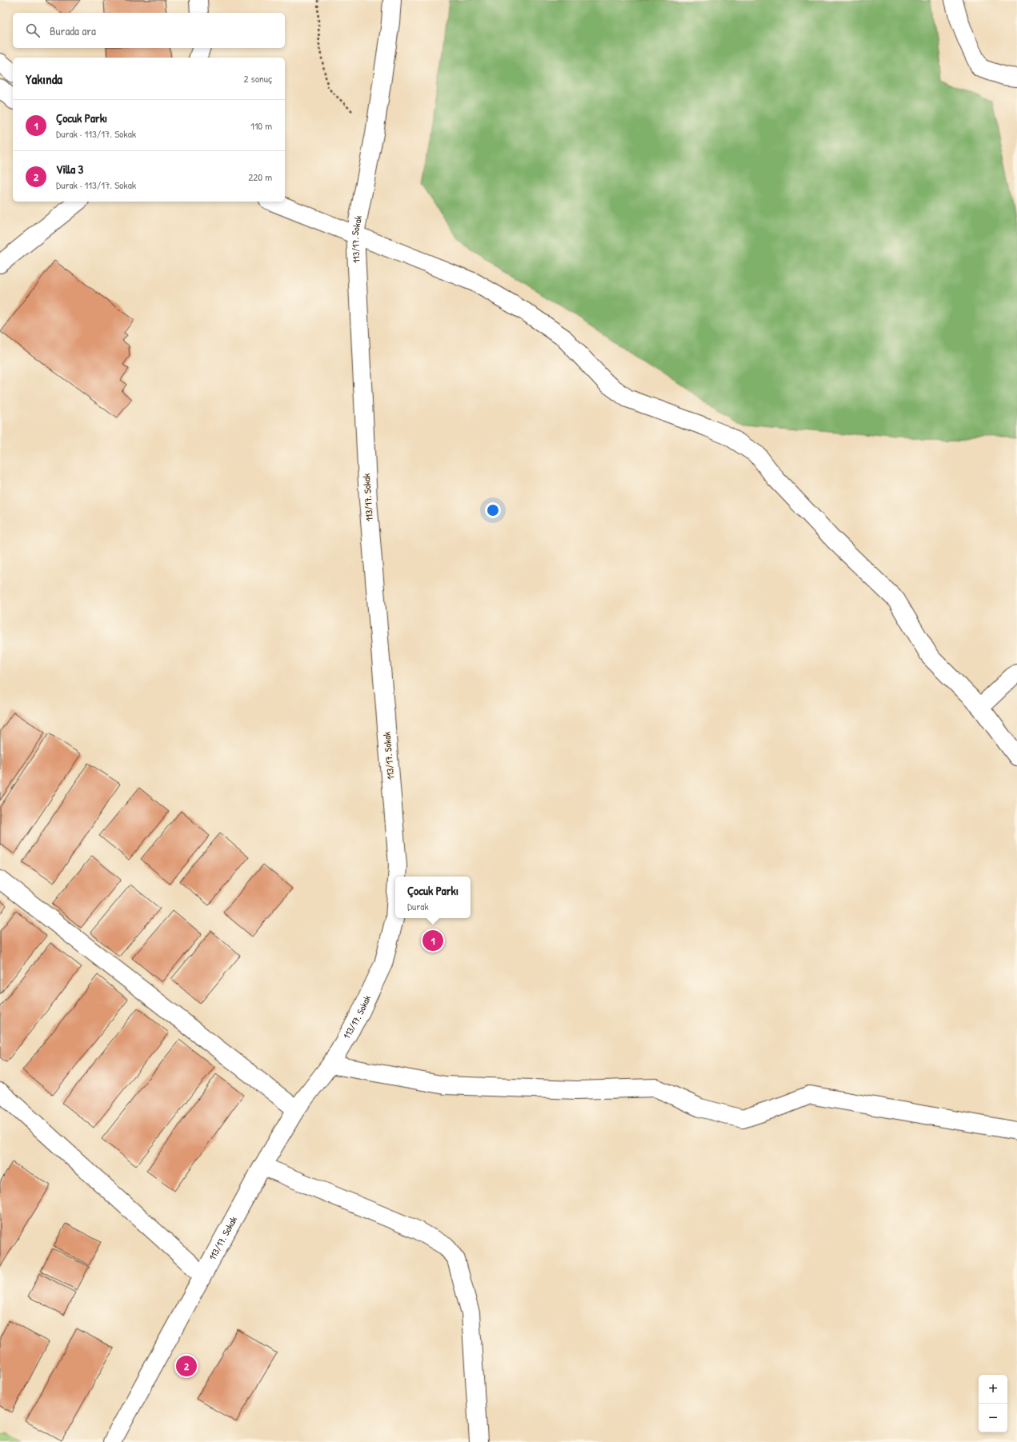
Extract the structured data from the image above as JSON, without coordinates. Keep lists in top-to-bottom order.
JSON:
{
  "streets": {
    "street": ["113/17. Sokak"]
  },
  "page": {
    "search": "Burada ara",
    "heading": ["Yakında", "2 sonuç"],
    "list": [
      {
        "mark": "1",
        "name": "Çocuk Parkı",
        "note": "Durak · 113/17. Sokak",
        "value": "110 m"
      },
      {
        "mark": "2",
        "name": "Villa 3",
        "note": "Durak · 113/17. Sokak",
        "value": "220 m"
      }
    ],
    "popup": ["Çocuk Parkı", "Durak"],
    "pins": ["1", "2"],
    "map_buttons": ["+", "−"]
  }
}
